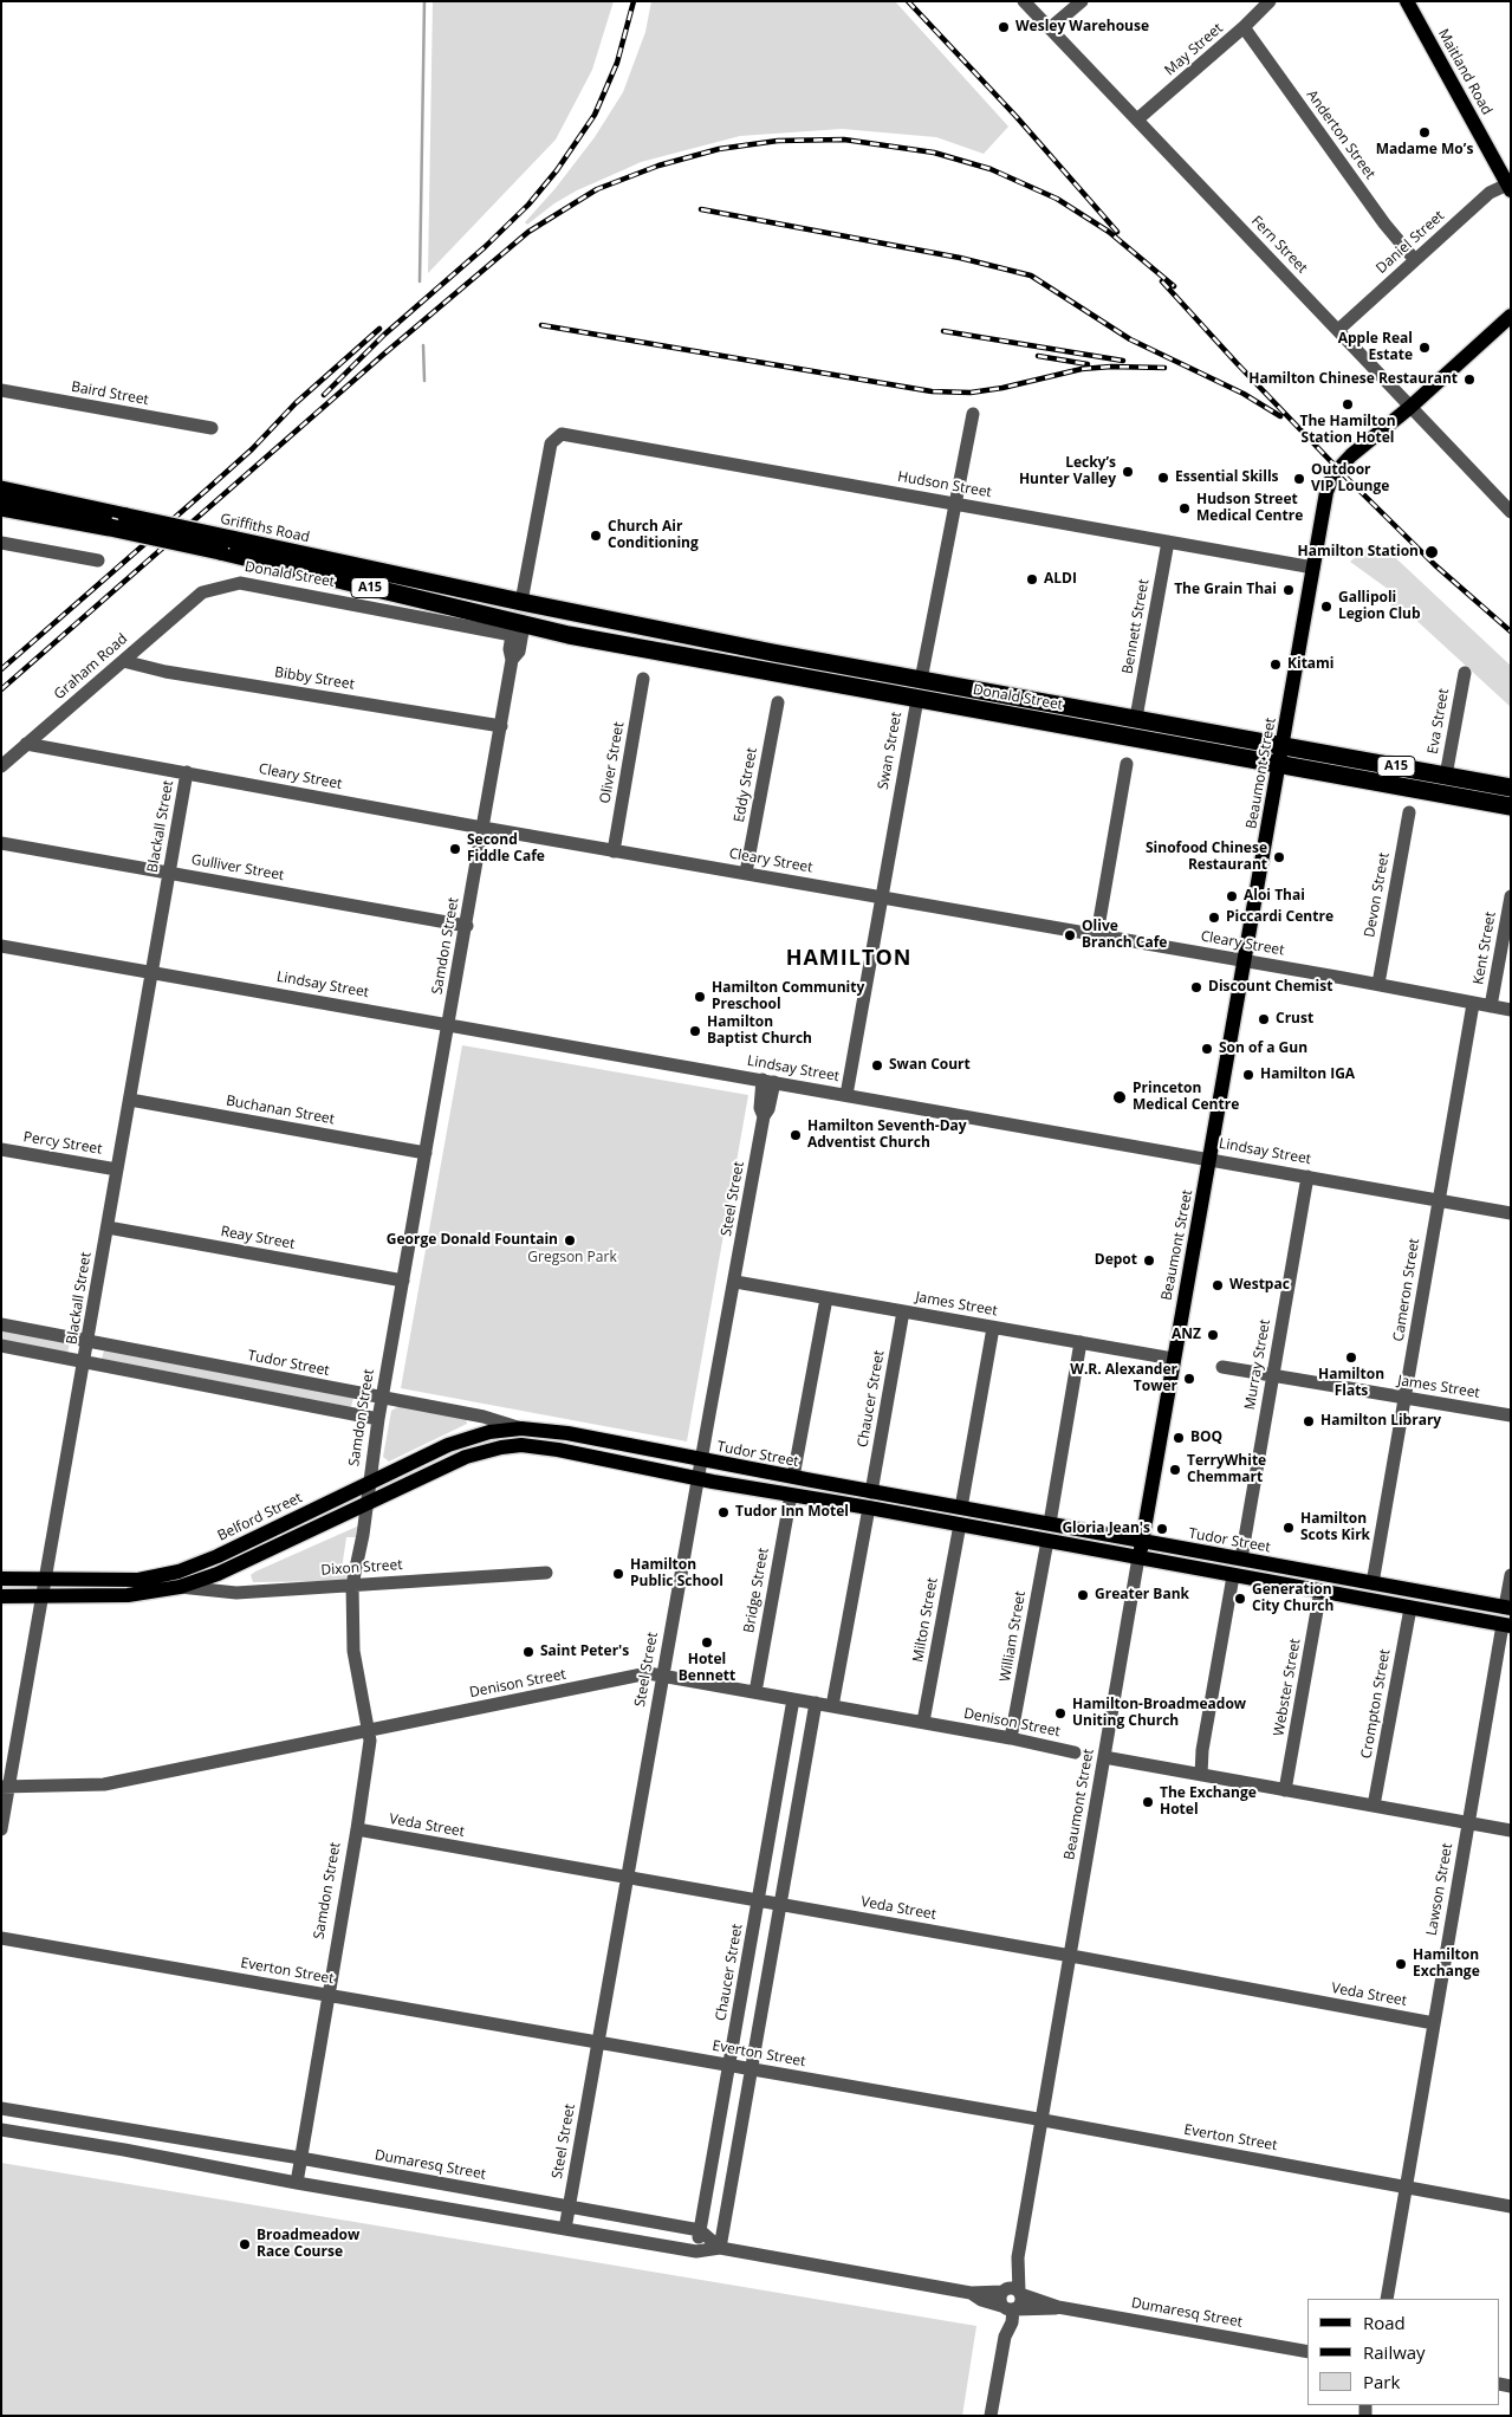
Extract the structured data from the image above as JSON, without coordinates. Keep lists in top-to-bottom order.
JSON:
{
  "streets": {
    "highway": [
      "Griffiths Road",
      "Donald Street",
      "A15",
      "Swan Street",
      "Samdon Street"
    ],
    "main road": [
      "Maitland Road",
      "Beaumont Street",
      "Tudor Street",
      "Belford Street"
    ],
    "street": [
      "May Street",
      "Anderton Street",
      "Daniel Street",
      "Fern Street",
      "Baird Street",
      "Hudson Street",
      "Bennett Street",
      "Graham Road",
      "Bibby Street",
      "Eva Street",
      "Oliver Street",
      "Cleary Street",
      "Eddy Street",
      "Blackall Street",
      "Gulliver Street",
      "Devon Street",
      "Kent Street",
      "Lindsay Street",
      "Buchanan Street",
      "Percy Street",
      "Steel Street",
      "Reay Street",
      "Cameron Street",
      "James Street",
      "Murray Street",
      "Chaucer Street",
      "Dixon Street",
      "Bridge Street",
      "Milton Street",
      "William Street",
      "Denison Street",
      "Webster Street",
      "Crompton Street",
      "Veda Street",
      "Lawson Street",
      "Everton Street",
      "Dumaresq Street"
    ]
  },
  "crossings": [
    ["May Street", "Anderton Street"],
    ["May Street", "Fern Street"],
    ["Maitland Road", "Daniel Street"],
    ["Anderton Street", "Daniel Street"],
    ["Daniel Street", "Fern Street"],
    ["Fern Street", "Beaumont Street"],
    ["Hudson Street", "Bennett Street"],
    ["Hudson Street", "Swan Street"],
    ["Hudson Street", "Beaumont Street"],
    ["Hudson Street", "Samdon Street"],
    ["Griffiths Road", "Donald Street"],
    ["Griffiths Road", "Samdon Street"],
    ["Donald Street", "Bennett Street"],
    ["Donald Street", "Graham Road"],
    ["Donald Street", "Eva Street"],
    ["Donald Street", "Swan Street"],
    ["Donald Street", "Beaumont Street"],
    ["Donald Street", "Samdon Street"],
    ["Graham Road", "Bibby Street"],
    ["Graham Road", "Cleary Street"],
    ["Bibby Street", "Samdon Street"],
    ["Swan Street", "Cleary Street"],
    ["Swan Street", "Lindsay Street"],
    ["Oliver Street", "Cleary Street"],
    ["Beaumont Street", "Cleary Street"],
    ["Beaumont Street", "Lindsay Street"],
    ["Beaumont Street", "James Street"],
    ["Beaumont Street", "Tudor Street"],
    ["Beaumont Street", "Veda Street"],
    ["Beaumont Street", "Everton Street"],
    ["Beaumont Street", "Dumaresq Street"],
    ["Cleary Street", "Eddy Street"],
    ["Cleary Street", "Blackall Street"],
    ["Cleary Street", "Devon Street"],
    ["Cleary Street", "Samdon Street"],
    ["Cleary Street", "Kent Street"],
    ["Cleary Street", "Cameron Street"],
    ["Blackall Street", "Gulliver Street"],
    ["Blackall Street", "Lindsay Street"],
    ["Blackall Street", "Buchanan Street"],
    ["Blackall Street", "Percy Street"],
    ["Blackall Street", "Reay Street"],
    ["Blackall Street", "Tudor Street"],
    ["Blackall Street", "Belford Street"],
    ["Blackall Street", "Denison Street"],
    ["Gulliver Street", "Samdon Street"],
    ["Samdon Street", "Lindsay Street"],
    ["Samdon Street", "Buchanan Street"],
    ["Samdon Street", "Reay Street"],
    ["Samdon Street", "Tudor Street"],
    ["Samdon Street", "Belford Street"],
    ["Samdon Street", "Dixon Street"],
    ["Samdon Street", "Denison Street"],
    ["Samdon Street", "Veda Street"],
    ["Samdon Street", "Everton Street"],
    ["Samdon Street", "Dumaresq Street"],
    ["Lindsay Street", "Steel Street"],
    ["Lindsay Street", "Cameron Street"],
    ["Lindsay Street", "Murray Street"],
    ["Steel Street", "James Street"],
    ["Steel Street", "Tudor Street"],
    ["Steel Street", "Denison Street"],
    ["Steel Street", "Veda Street"],
    ["Steel Street", "Everton Street"],
    ["Steel Street", "Dumaresq Street"],
    ["Cameron Street", "James Street"],
    ["Cameron Street", "Tudor Street"],
    ["James Street", "Murray Street"],
    ["James Street", "Chaucer Street"],
    ["Tudor Street", "Murray Street"],
    ["Tudor Street", "Chaucer Street"],
    ["Tudor Street", "Belford Street"],
    ["Chaucer Street", "Denison Street"],
    ["Chaucer Street", "Veda Street"],
    ["Chaucer Street", "Everton Street"],
    ["Chaucer Street", "Dumaresq Street"],
    ["Bridge Street", "Denison Street"],
    ["Milton Street", "Denison Street"],
    ["William Street", "Denison Street"],
    ["Veda Street", "Lawson Street"],
    ["Lawson Street", "Everton Street"]
  ],
  "districts": ["HAMILTON"],
  "parks": ["Gregson Park"],
  "places": [
    "Wesley Warehouse",
    "Madame Mo’s",
    "Apple Real Estate",
    "Hamilton Chinese Restaurant",
    "The Hamilton Station Hotel",
    "Lecky’s Hunter Valley",
    "Essential Skills",
    "Outdoor VIP Lounge",
    "Hudson Street Medical Centre",
    "Church Air Conditioning",
    "Hamilton Station",
    "ALDI",
    "The Grain Thai",
    "Gallipoli Legion Club",
    "Kitami",
    "Second Fiddle Cafe",
    "Sinofood Chinese Restaurant",
    "Aloi Thai",
    "Piccardi Centre",
    "Olive Branch Cafe",
    "Discount Chemist",
    "Hamilton Community Preschool",
    "Crust",
    "Hamilton Baptist Church",
    "Son of a Gun",
    "Swan Court",
    "Hamilton IGA",
    "Princeton Medical Centre",
    "Hamilton Seventh-Day Adventist Church",
    "George Donald Fountain",
    "Depot",
    "Westpac",
    "ANZ",
    "Hamilton Flats",
    "W.R. Alexander Tower",
    "Hamilton Library",
    "BOQ",
    "TerryWhite Chemmart",
    "Tudor Inn Motel",
    "Hamilton Scots Kirk",
    "Gloria Jean's",
    "Hamilton Public School",
    "Greater Bank",
    "Generation City Church",
    "Hotel Bennett",
    "Saint Peter's",
    "Hamilton-Broadmeadow Uniting Church",
    "The Exchange Hotel",
    "Hamilton Exchange",
    "Broadmeadow Race Course"
  ],
  "legend": ["Road", "Railway", "Park"]
}
